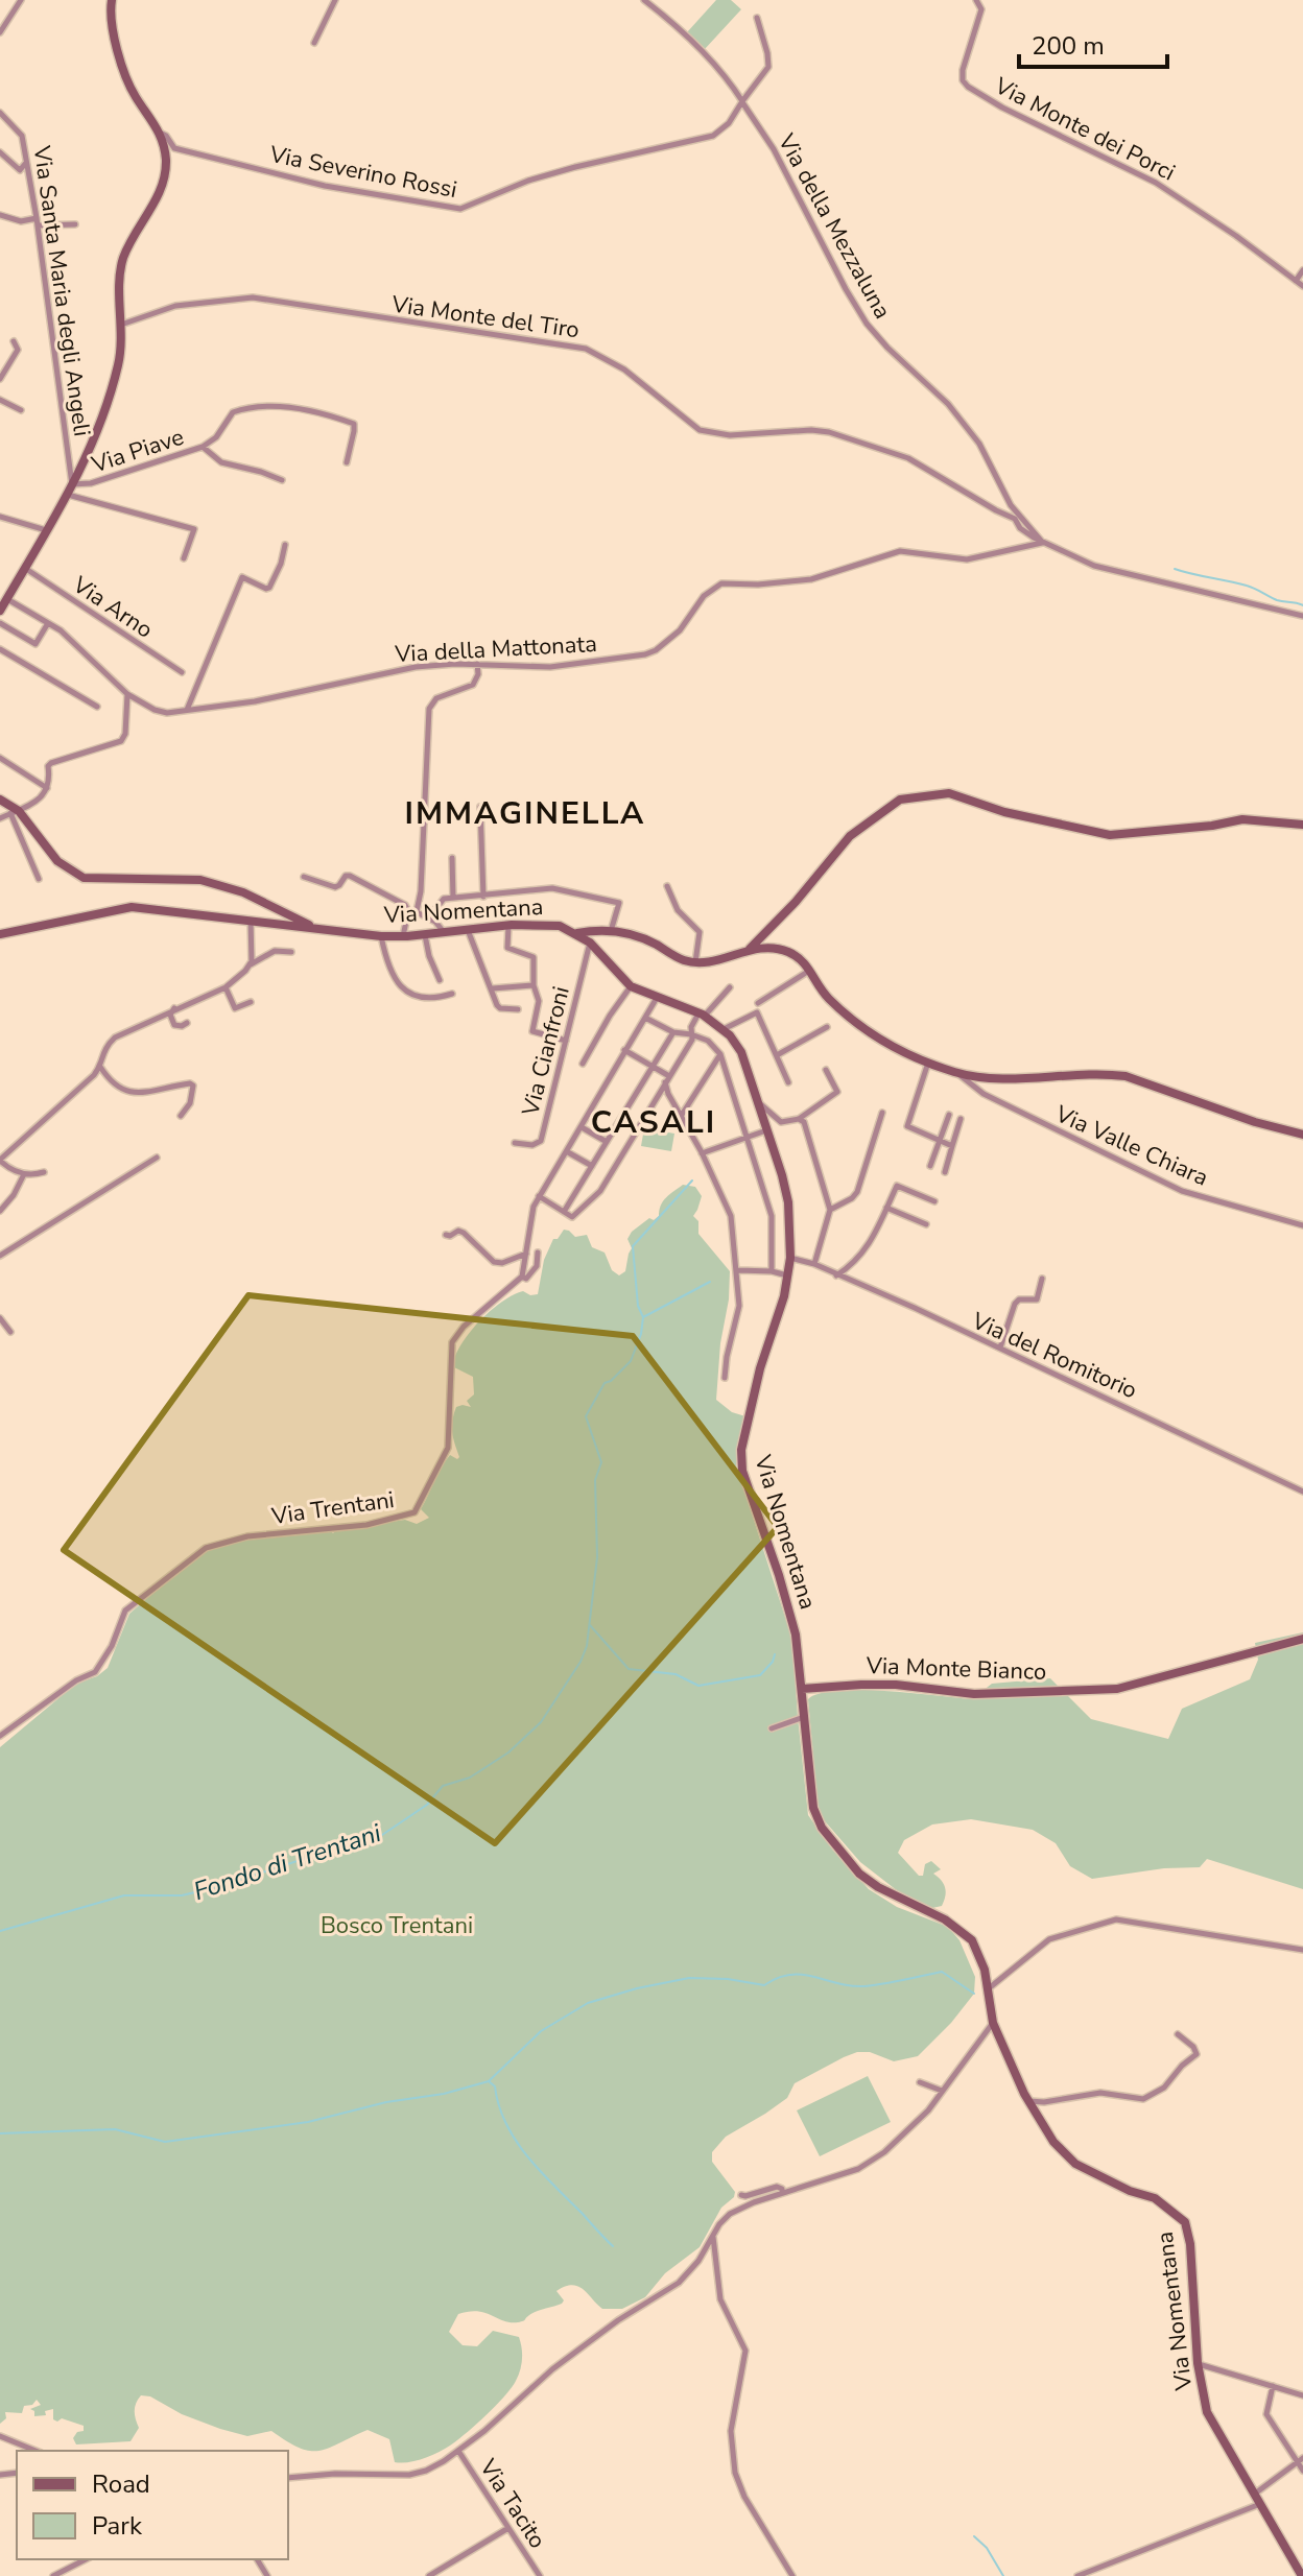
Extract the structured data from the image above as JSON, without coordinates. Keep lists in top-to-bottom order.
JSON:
{
  "streets": {
    "main road": ["Via Nomentana", "Via Monte Bianco"],
    "street": [
      "Via Monte dei Porci",
      "Via Severino Rossi",
      "Via della Mezzaluna",
      "Via Santa Maria degli Angeli",
      "Via Monte del Tiro",
      "Via Piave",
      "Via Arno",
      "Via della Mattonata",
      "Via Cianfroni",
      "Via Valle Chiara",
      "Via del Romitorio",
      "Via Trentani",
      "Via Tacito"
    ]
  },
  "crossings": [
    ["Via Severino Rossi", "Via della Mezzaluna"],
    ["Via della Mezzaluna", "Via Monte del Tiro"],
    ["Via della Mezzaluna", "Via della Mattonata"],
    ["Via Santa Maria degli Angeli", "Via Piave"],
    ["Via Monte del Tiro", "Via della Mattonata"],
    ["Via Nomentana", "Via Cianfroni"],
    ["Via Nomentana", "Via del Romitorio"],
    ["Via Nomentana", "Via Monte Bianco"]
  ],
  "districts": ["IMMAGINELLA", "CASALI"],
  "water": ["Fondo di Trentani"],
  "parks": ["Bosco Trentani"],
  "legend": ["Road", "Park"],
  "scale_bar": "200 m"
}
